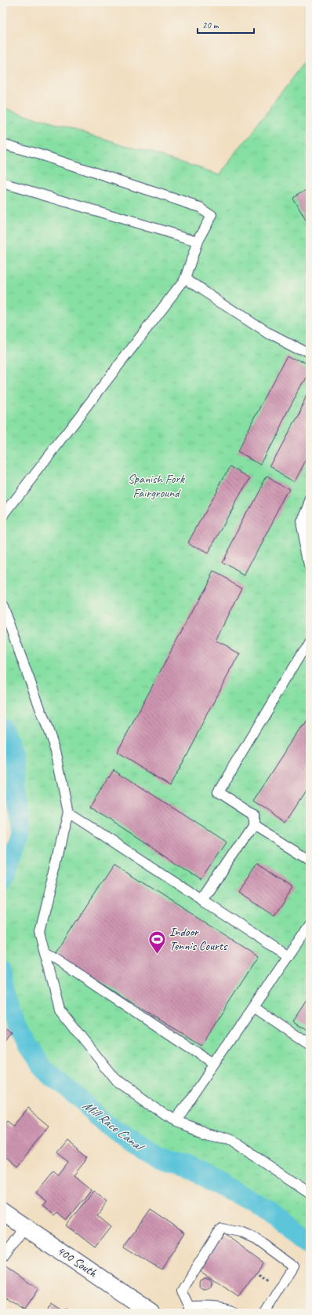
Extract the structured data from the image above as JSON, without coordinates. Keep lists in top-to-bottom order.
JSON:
{
  "streets": {
    "street": ["400 South"]
  },
  "water": ["Mill Race Canal"],
  "parks": ["Spanish Fork Fairground"],
  "places": {
    "sports": ["Indoor Tennis Courts"]
  },
  "scale_bar": "20 m"
}
